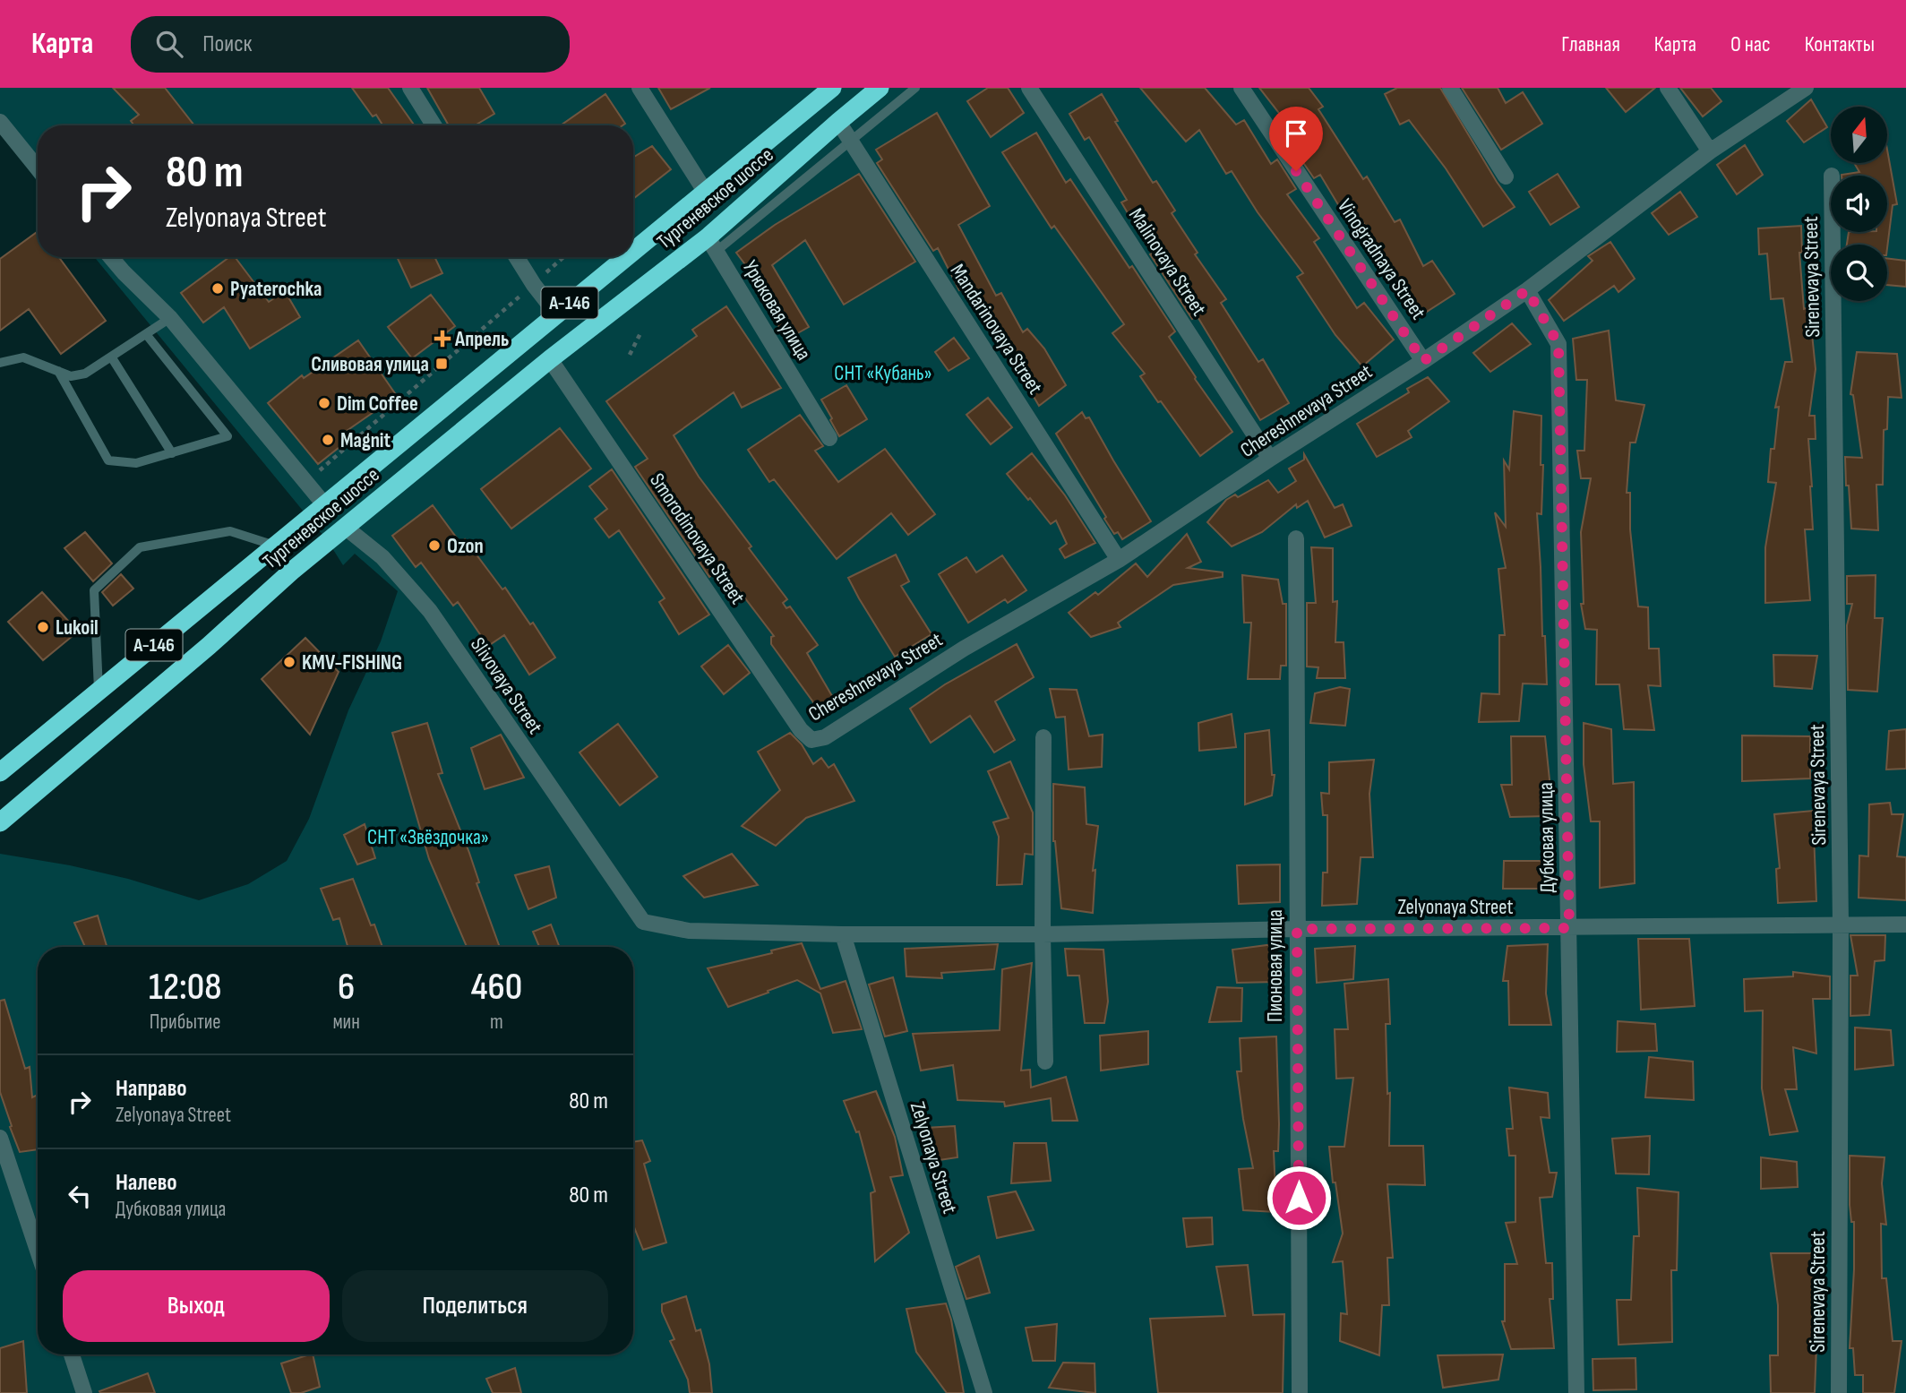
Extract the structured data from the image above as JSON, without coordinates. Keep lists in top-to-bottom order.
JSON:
{
  "streets": {
    "highway": ["Тургеневское шоссе", "А-146"],
    "street": [
      "Vinogradnaya Street",
      "Malinovaya Street",
      "Sirenevaya Street",
      "Урюковая улица",
      "Mandarinovaya Street",
      "Chereshnevaya Street",
      "Smorodinovaya Street",
      "Slivovaya Street",
      "Дубковая улица",
      "Zelyonaya Street",
      "Пионовая улица"
    ]
  },
  "crossings": [
    ["Тургеневское шоссе", "Урюковая улица"],
    ["Тургеневское шоссе", "Mandarinovaya Street"],
    ["Тургеневское шоссе", "Smorodinovaya Street"],
    ["Тургеневское шоссе", "Slivovaya Street"],
    ["Vinogradnaya Street", "Chereshnevaya Street"],
    ["Malinovaya Street", "Chereshnevaya Street"],
    ["Sirenevaya Street", "Zelyonaya Street"],
    ["Mandarinovaya Street", "Chereshnevaya Street"],
    ["Chereshnevaya Street", "Smorodinovaya Street"],
    ["Chereshnevaya Street", "Дубковая улица"],
    ["Slivovaya Street", "Zelyonaya Street"],
    ["Дубковая улица", "Zelyonaya Street"],
    ["Zelyonaya Street", "Пионовая улица"]
  ],
  "parks": ["СНТ «Кубань»", "СНТ «Звёздочка»"],
  "places": {
    "other": [
      "Pyaterochka",
      "Dim Coffee",
      "Magnit",
      "Ozon",
      "Lukoil",
      "KMV-FISHING"
    ],
    "health": ["Апрель"],
    "transit": ["Сливовая улица"]
  },
  "north": "top",
  "page": {
    "header": "Карта",
    "search": "Поиск",
    "nav": [
      "Главная",
      "Карта",
      "О нас",
      "Контакты"
    ],
    "turn": ["80 m", "Zelyonaya Street"],
    "eta": [
      "12:08",
      "Прибытие",
      "6",
      "мин",
      "460",
      "m"
    ],
    "list": [
      {
        "name": "Направо",
        "note": "Zelyonaya Street",
        "value": "80 m"
      },
      {
        "name": "Налево",
        "note": "Дубковая улица",
        "value": "80 m"
      }
    ],
    "buttons": ["Выход", "Поделиться"]
  }
}
